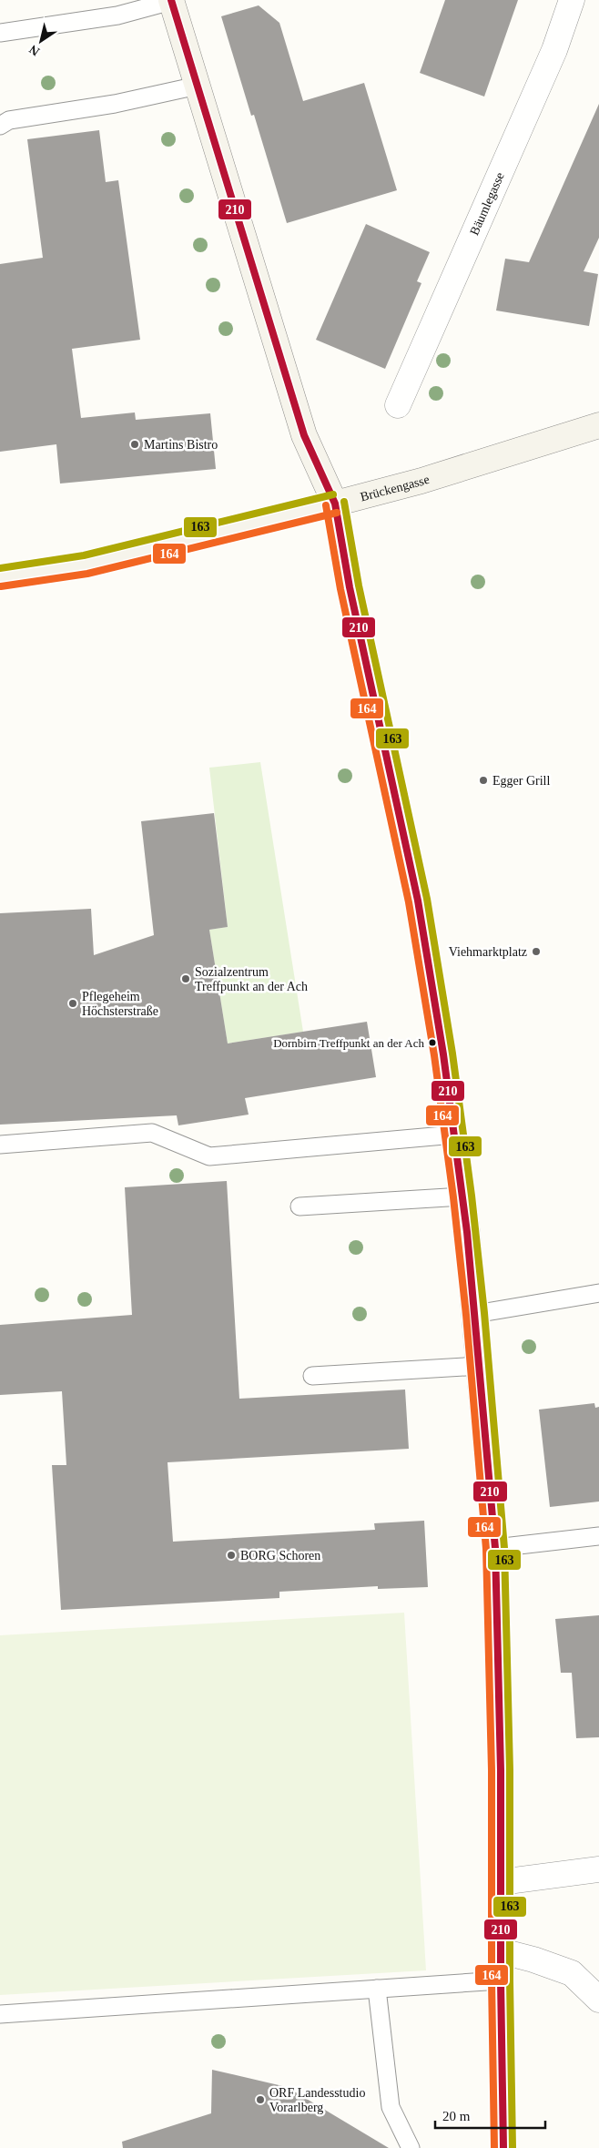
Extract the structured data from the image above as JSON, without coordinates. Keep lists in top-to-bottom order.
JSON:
{
  "streets": {
    "main road": ["Brückengasse"],
    "street": ["Bäumlegasse"]
  },
  "places": [
    "Martins Bistro",
    "Egger Grill",
    "Viehmarktplatz",
    "Sozialzentrum Treffpunkt an der Ach",
    "Pflegeheim Höchsterstraße",
    "Dornbirn Treffpunkt an der Ach",
    "BORG Schoren",
    "ORF Landesstudio Vorarlberg"
  ],
  "lines": ["transit line 210", "transit line 163", "transit line 164"],
  "scale_bar": "20 m",
  "north": "bottom left"
}
